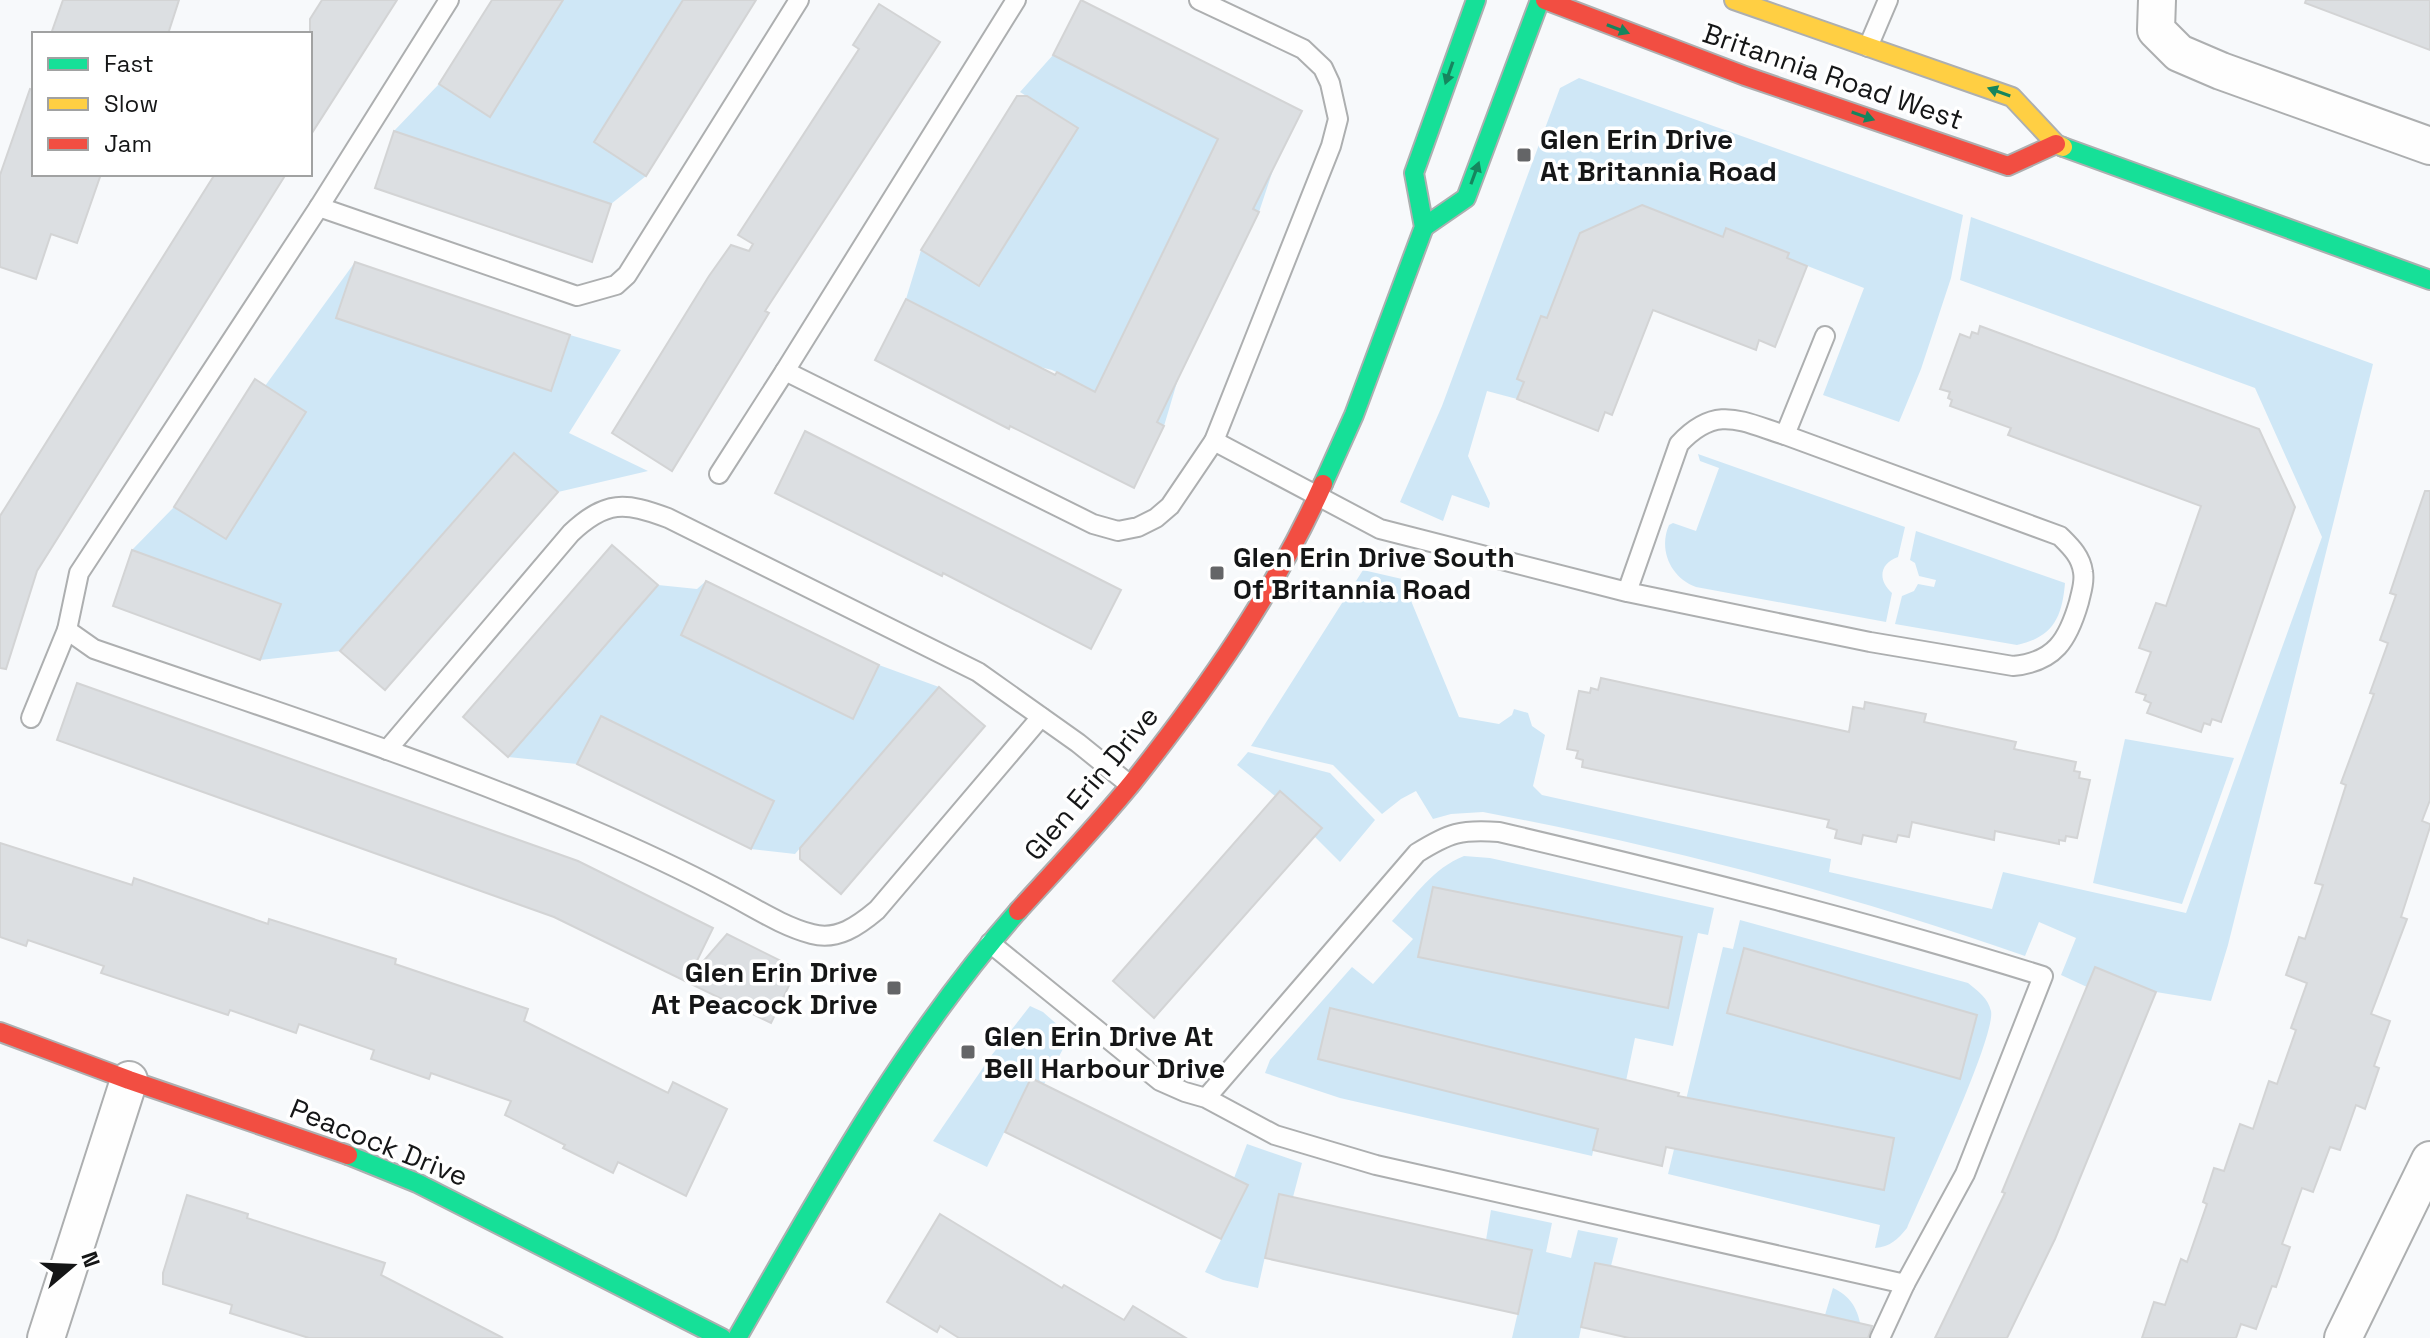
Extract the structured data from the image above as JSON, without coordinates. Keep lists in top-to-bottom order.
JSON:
{
  "streets": {
    "street": ["Britannia Road West", "Glen Erin Drive", "Peacock Drive"]
  },
  "places": {
    "transit": [
      "Glen Erin Drive At Britannia Road",
      "Glen Erin Drive South Of Britannia Road",
      "Glen Erin Drive At Peacock Drive",
      "Glen Erin Drive At Bell Harbour Drive"
    ]
  },
  "legend": ["Fast", "Slow", "Jam"],
  "north": "right"
}
